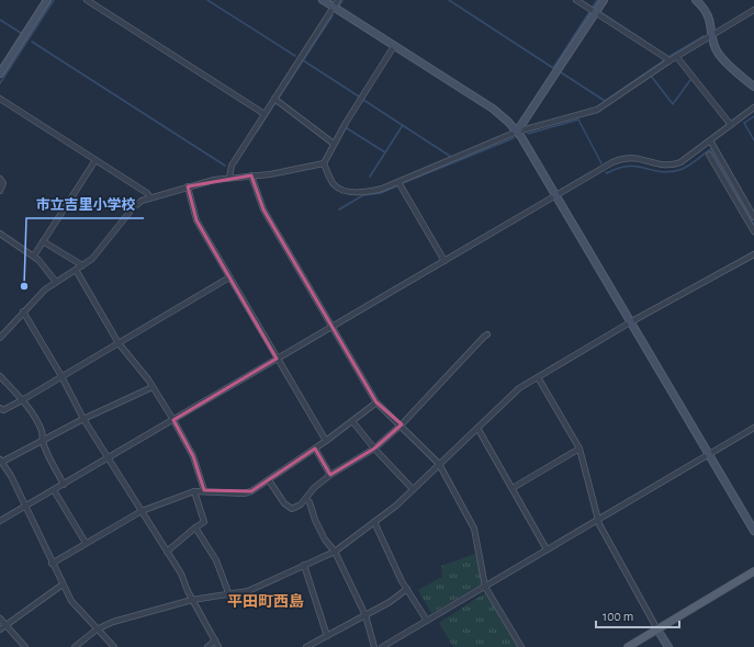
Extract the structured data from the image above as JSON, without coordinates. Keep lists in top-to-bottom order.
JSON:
{
  "districts": ["平田町西島"],
  "places": ["市立吉里小学校"],
  "scale_bar": "100 m"
}
